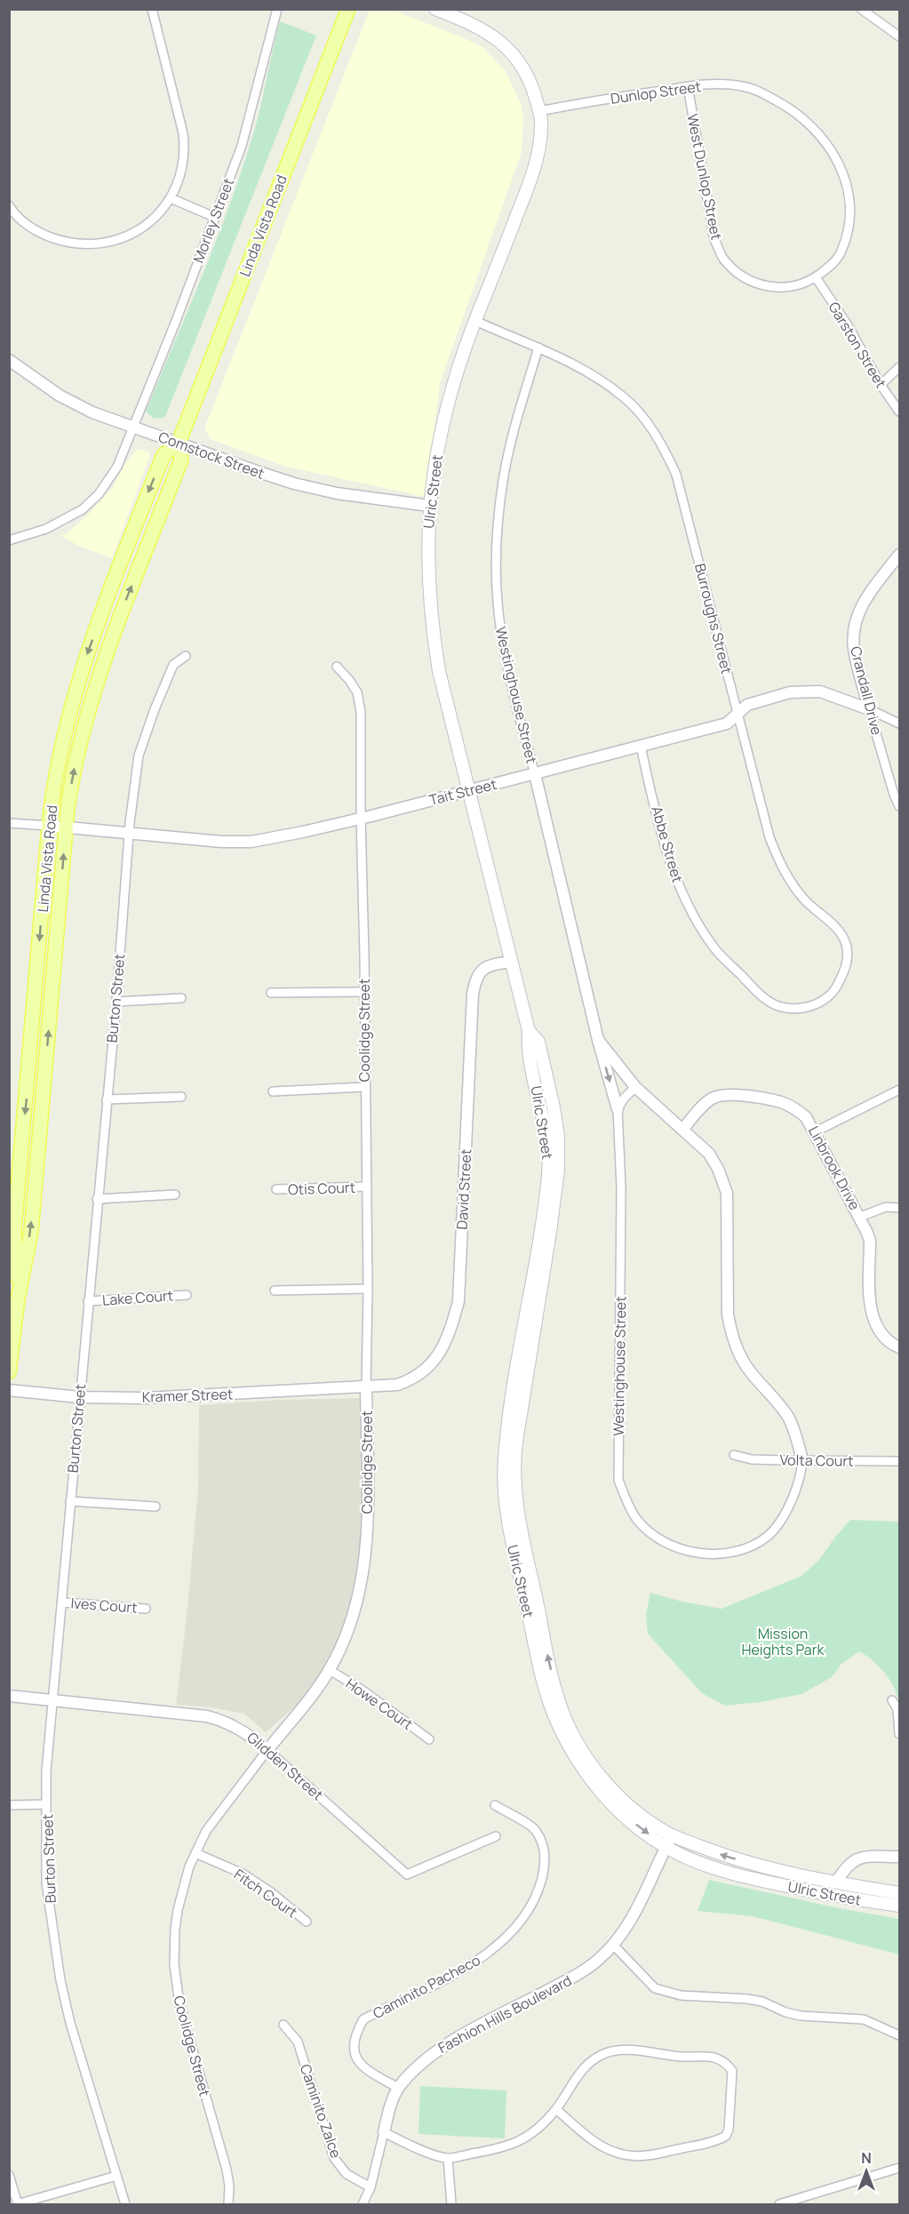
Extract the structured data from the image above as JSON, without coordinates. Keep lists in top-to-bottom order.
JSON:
{
  "streets": {
    "main road": ["Linda Vista Road", "Ulric Street"],
    "street": [
      "Dunlop Street",
      "West Dunlop Street",
      "Morley Street",
      "Garston Street",
      "Comstock Street",
      "Burroughs Street",
      "Crandall Drive",
      "Westinghouse Street",
      "Tait Street",
      "Abbe Street",
      "Burton Street",
      "Coolidge Street",
      "Linbrook Drive",
      "Otis Court",
      "David Street",
      "Lake Court",
      "Kramer Street",
      "Volta Court",
      "Ives Court",
      "Howe Court",
      "Glidden Street",
      "Fitch Court",
      "Caminito Pacheco",
      "Fashion Hills Boulevard",
      "Caminito Zalce"
    ]
  },
  "crossings": [
    ["Dunlop Street", "West Dunlop Street"],
    ["Dunlop Street", "Garston Street"],
    ["Dunlop Street", "Ulric Street"],
    ["West Dunlop Street", "Garston Street"],
    ["Morley Street", "Comstock Street"],
    ["Linda Vista Road", "Comstock Street"],
    ["Linda Vista Road", "Tait Street"],
    ["Comstock Street", "Ulric Street"],
    ["Ulric Street", "Burroughs Street"],
    ["Ulric Street", "Tait Street"],
    ["Ulric Street", "David Street"],
    ["Ulric Street", "Fashion Hills Boulevard"],
    ["Burroughs Street", "Westinghouse Street"],
    ["Burroughs Street", "Tait Street"],
    ["Burroughs Street", "Abbe Street"],
    ["Crandall Drive", "Tait Street"],
    ["Westinghouse Street", "Tait Street"],
    ["Westinghouse Street", "Volta Court"],
    ["Tait Street", "Abbe Street"],
    ["Tait Street", "Burton Street"],
    ["Tait Street", "Coolidge Street"],
    ["Burton Street", "Lake Court"],
    ["Burton Street", "Kramer Street"],
    ["Burton Street", "Ives Court"],
    ["Burton Street", "Glidden Street"],
    ["Coolidge Street", "Otis Court"],
    ["Coolidge Street", "David Street"],
    ["Coolidge Street", "Kramer Street"],
    ["Coolidge Street", "Howe Court"],
    ["Coolidge Street", "Glidden Street"],
    ["Coolidge Street", "Fitch Court"],
    ["David Street", "Kramer Street"],
    ["Caminito Pacheco", "Fashion Hills Boulevard"],
    ["Fashion Hills Boulevard", "Caminito Zalce"]
  ],
  "parks": ["Mission Heights Park"],
  "north": "top"
}
